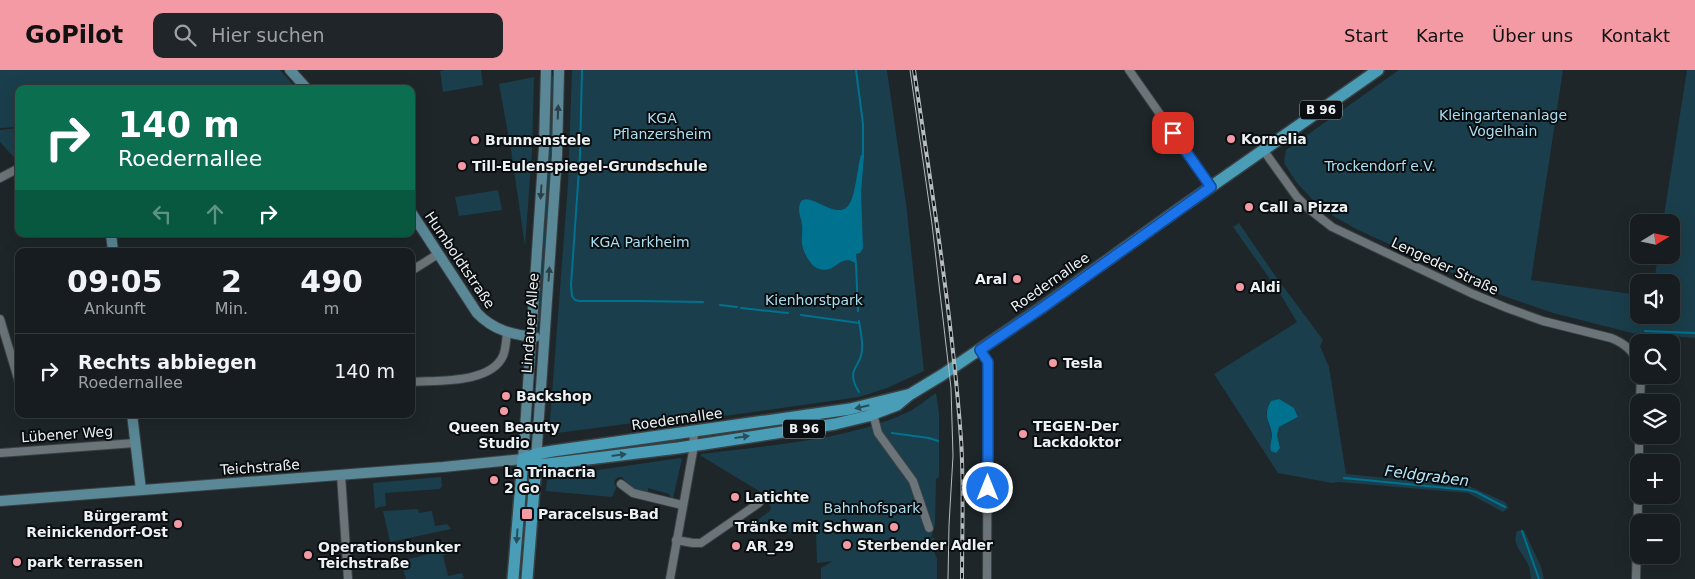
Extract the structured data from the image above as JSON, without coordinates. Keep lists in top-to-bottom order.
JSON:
{
  "streets": {
    "main road": ["B 96", "Roedernallee", "Lindauer Allee"],
    "street": [
      "Humboldtstraße",
      "Lengeder Straße",
      "Lübener Weg",
      "Teichstraße"
    ]
  },
  "crossings": [
    ["B 96", "Roedernallee"],
    ["B 96", "Lindauer Allee"],
    ["B 96", "Teichstraße"],
    ["Humboldtstraße", "Lindauer Allee"],
    ["Lengeder Straße", "Roedernallee"],
    ["Roedernallee", "Lindauer Allee"],
    ["Lindauer Allee", "Teichstraße"],
    ["Lübener Weg", "Teichstraße"]
  ],
  "water": ["Feldgraben"],
  "parks": [
    "Kleingartenanlage Vogelhain",
    "KGA Pflanzersheim",
    "Trockendorf e.V.",
    "KGA Parkheim",
    "Kienhorstpark",
    "Bahnhofspark"
  ],
  "places": {
    "other": [
      "Kornelia",
      "Brunnenstele",
      "Till-Eulenspiegel-Grundschule",
      "Call a Pizza",
      "Aral",
      "Aldi",
      "Tesla",
      "Backshop",
      "Queen Beauty Studio",
      "TEGEN-Der Lackdoktor",
      "La Trinacria 2 Go",
      "Latichte",
      "Bürgeramt Reinickendorf-Ost",
      "Tränke mit Schwan",
      "Sterbender Adler",
      "AR_29",
      "Operationsbunker Teichstraße",
      "park terrassen"
    ],
    "transit": ["Paracelsus-Bad"]
  },
  "north": "right",
  "page": {
    "header": "GoPilot",
    "search": "Hier suchen",
    "nav": [
      "Start",
      "Karte",
      "Über uns",
      "Kontakt"
    ],
    "turn": ["140 m", "Roedernallee"],
    "map_buttons": ["+", "−"],
    "eta": [
      "09:05",
      "Ankunft",
      "2",
      "Min.",
      "490",
      "m"
    ],
    "list": [
      {
        "name": "Rechts abbiegen",
        "note": "Roedernallee",
        "value": "140 m"
      }
    ]
  }
}
